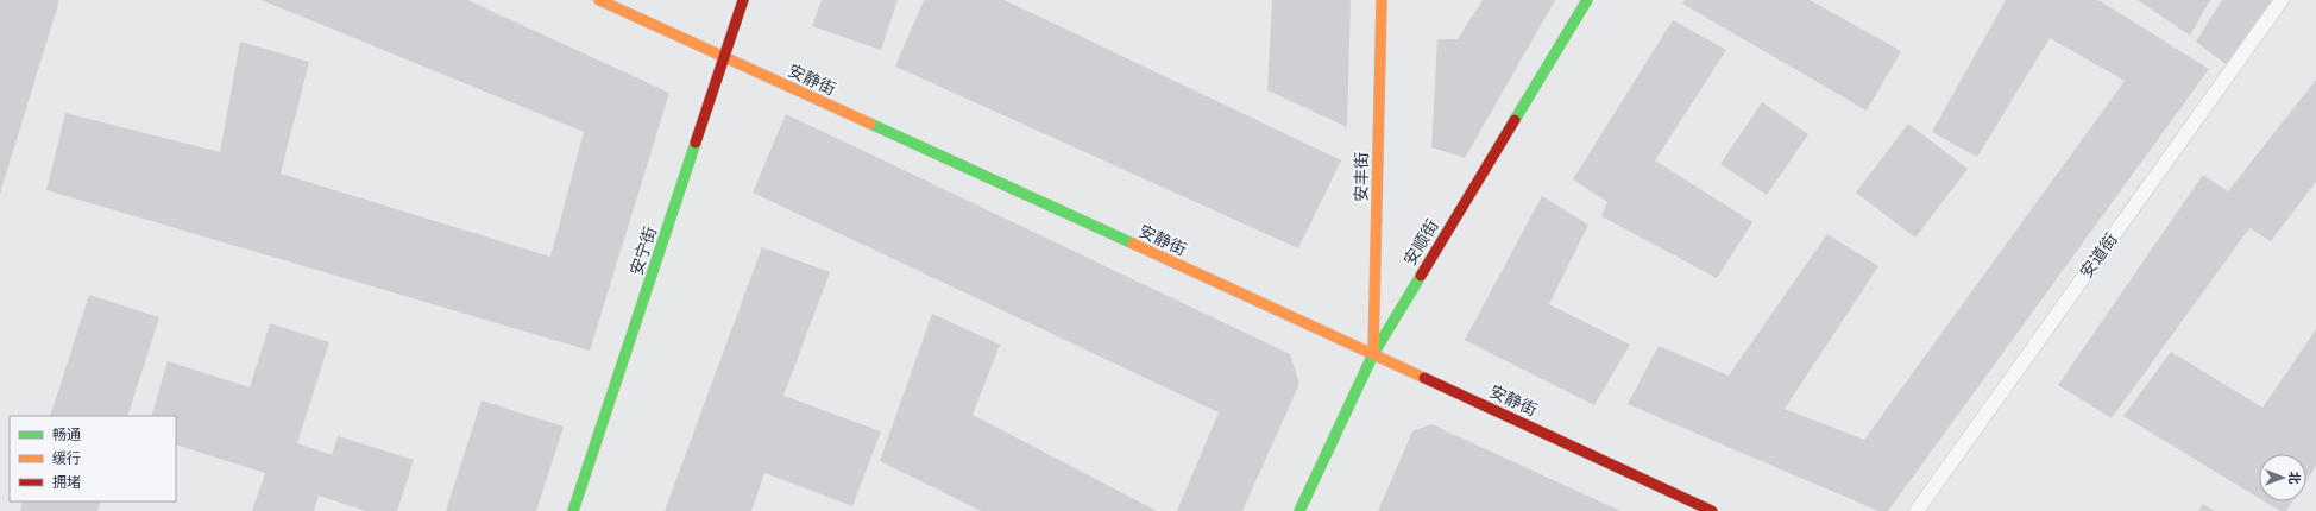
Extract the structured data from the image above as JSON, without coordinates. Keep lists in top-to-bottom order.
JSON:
{
  "streets": {
    "street": [
      "安静街",
      "安丰街",
      "安顺街",
      "安宁街"
    ],
    "lane": ["安道街"]
  },
  "crossings": [
    ["安静街", "安丰街"],
    ["安静街", "安顺街"],
    ["安静街", "安宁街"],
    ["安丰街", "安顺街"]
  ],
  "legend": ["畅通", "缓行", "拥堵"],
  "north": "right"
}
